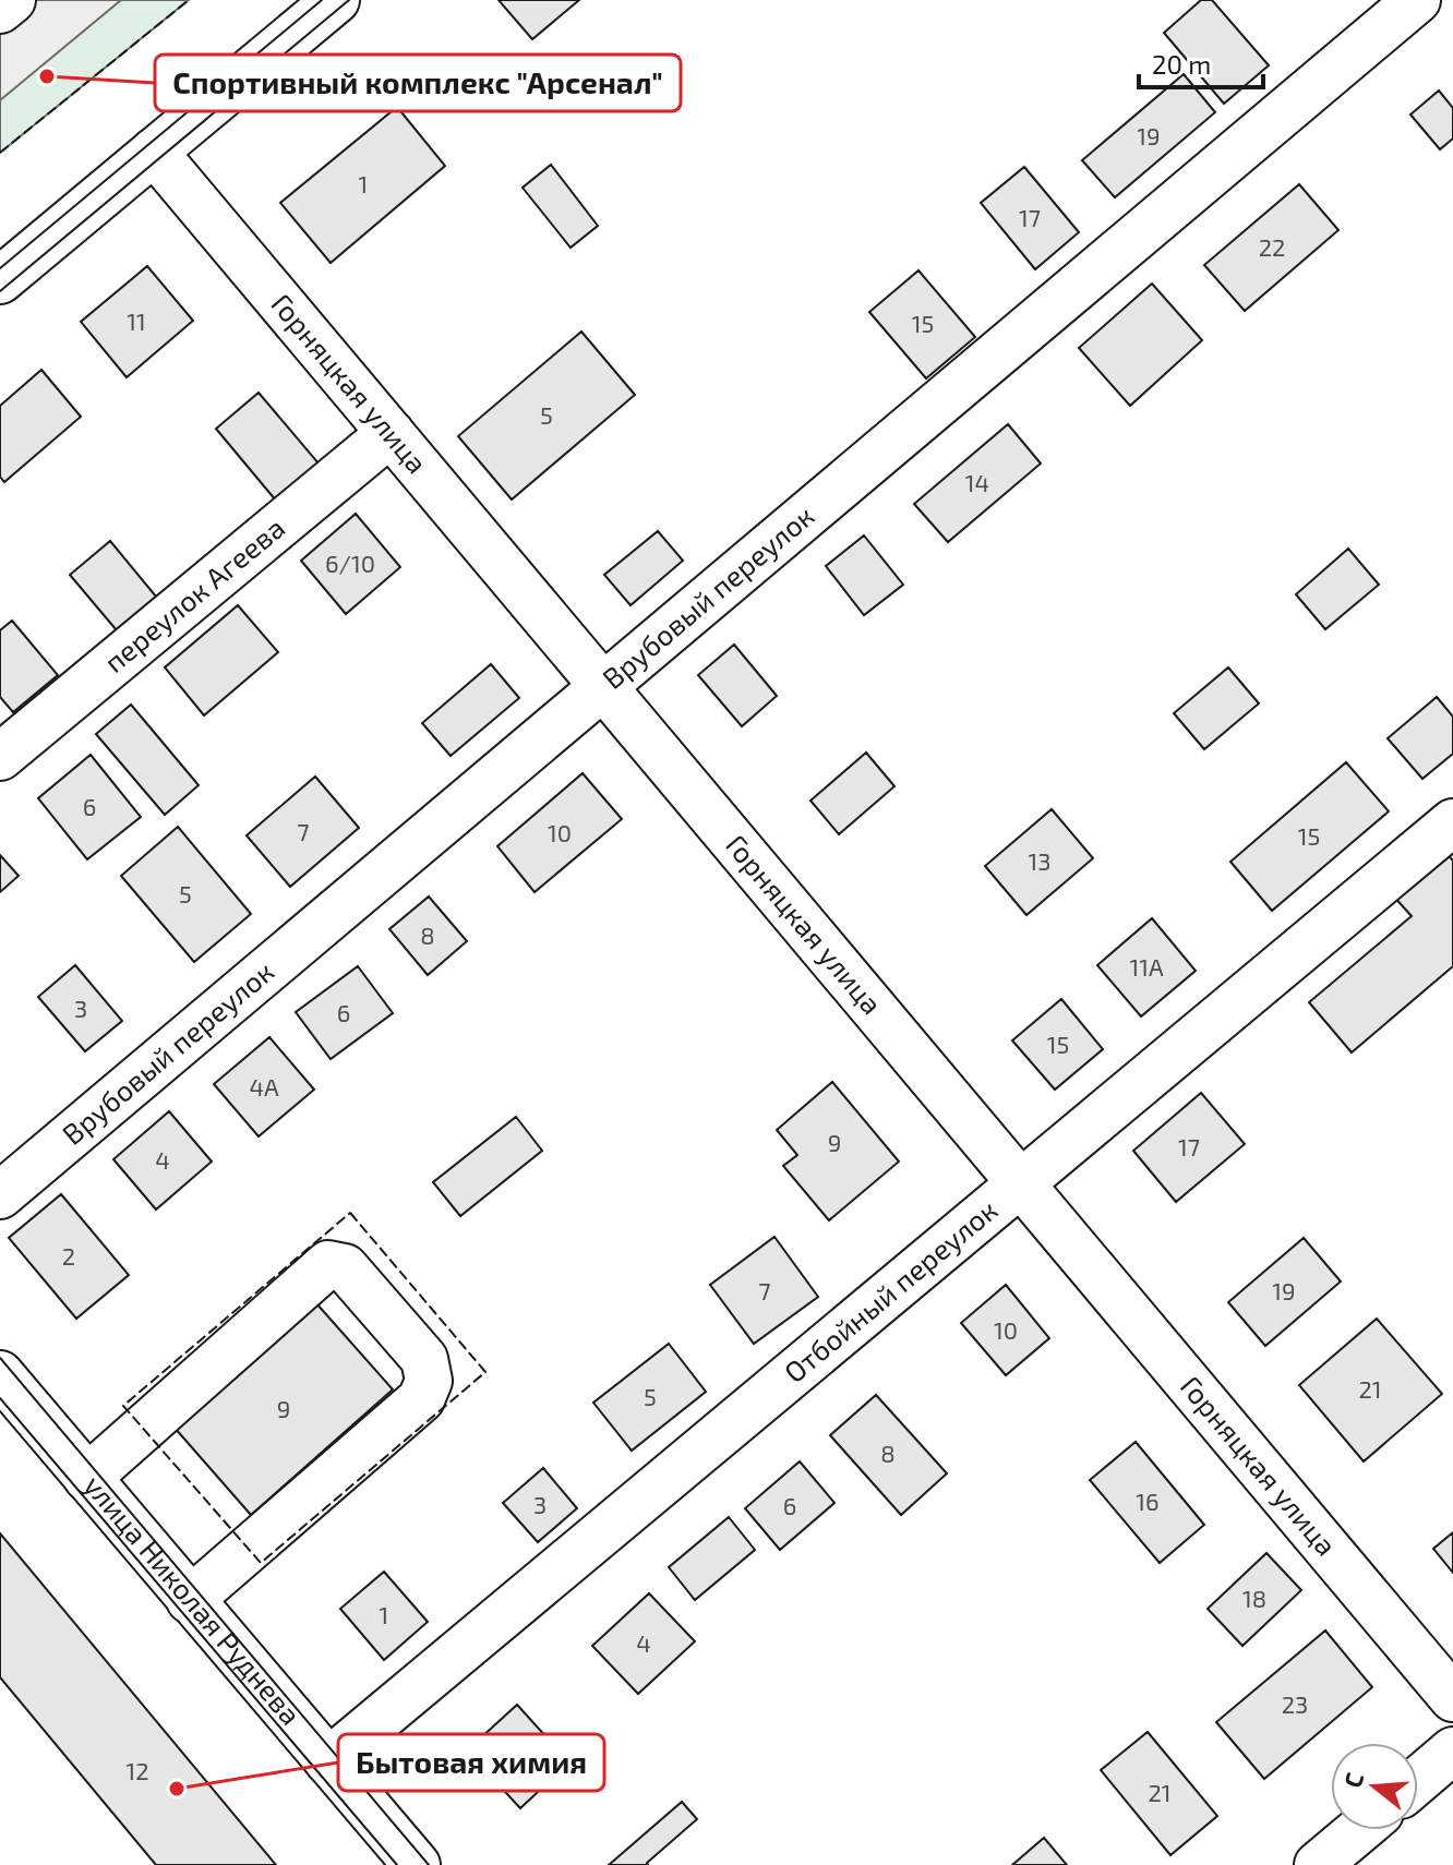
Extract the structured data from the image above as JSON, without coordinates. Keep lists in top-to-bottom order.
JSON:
{
  "streets": {
    "street": [
      "Горняцкая улица",
      "переулок Агеева",
      "Врубовый переулок",
      "Отбойный переулок",
      "улица Николая Руднева"
    ]
  },
  "crossings": [
    ["Горняцкая улица", "переулок Агеева"],
    ["Горняцкая улица", "Врубовый переулок"],
    ["Горняцкая улица", "Отбойный переулок"],
    ["Отбойный переулок", "улица Николая Руднева"]
  ],
  "places": ["Спортивный комплекс \"Арсенал\"", "Бытовая химия"],
  "house_numbers": [
    "19",
    "1",
    "17",
    "22",
    "11",
    "15",
    "5",
    "14",
    "6/10",
    "6",
    "7",
    "10",
    "15",
    "13",
    "5",
    "8",
    "11А",
    "3",
    "6",
    "15",
    "4А",
    "9",
    "17",
    "4",
    "2",
    "7",
    "19",
    "10",
    "21",
    "5",
    "9",
    "8",
    "16",
    "3",
    "6",
    "18",
    "1",
    "4",
    "23",
    "12",
    "21"
  ],
  "scale_bar": "20 m",
  "north": "left"
}
